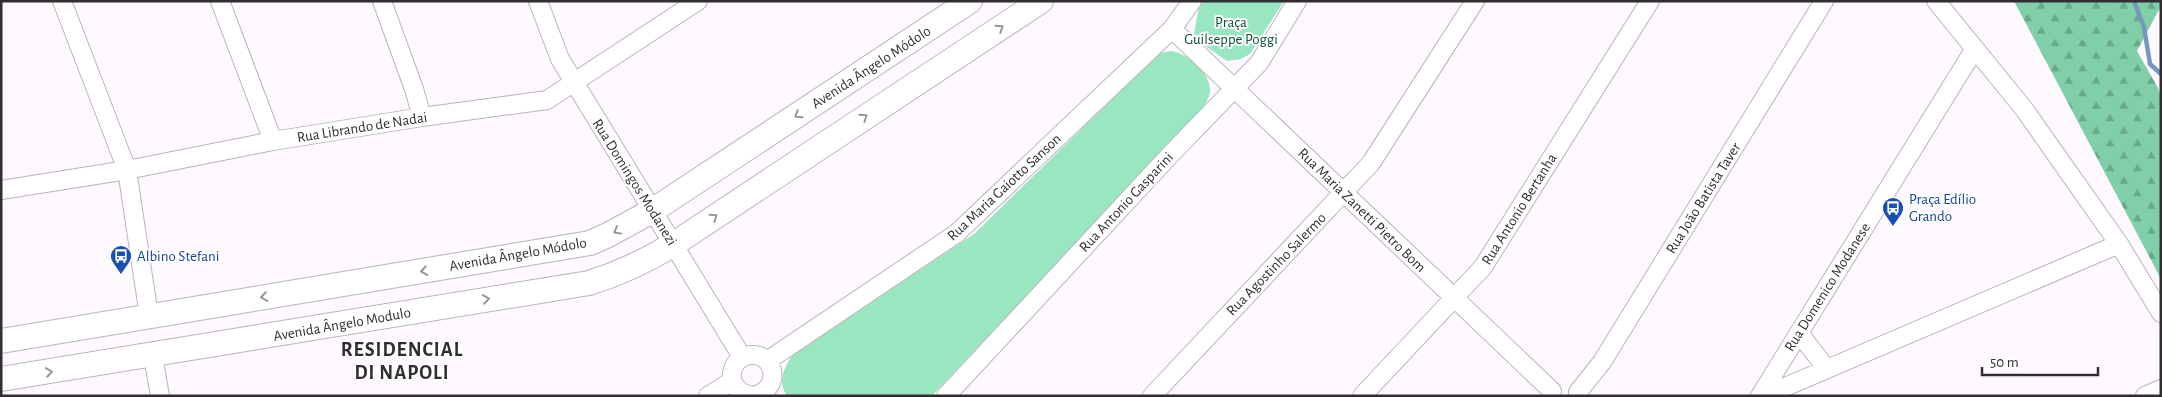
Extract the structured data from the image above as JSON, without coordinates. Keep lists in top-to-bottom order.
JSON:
{
  "streets": {
    "street": [
      "Avenida Ângelo Módolo",
      "Rua Librando de Nadai",
      "Rua Domingos Modanezi",
      "Rua Maria Gaiotto Sanson",
      "Rua João Batista Taver",
      "Rua Antonio Gasparini",
      "Rua Antonio Bertanha",
      "Rua Maria Zanetti Pietro Bom",
      "Rua Agostinho Salermo",
      "Rua Domenico Modanese",
      "Avenida Ângelo Modulo"
    ]
  },
  "crossings": [
    ["Avenida Ângelo Módolo", "Rua Domingos Modanezi"],
    ["Rua Librando de Nadai", "Rua Domingos Modanezi"],
    ["Rua Domingos Modanezi", "Rua Maria Gaiotto Sanson"],
    ["Rua Domingos Modanezi", "Avenida Ângelo Modulo"],
    ["Rua Maria Gaiotto Sanson", "Rua Maria Zanetti Pietro Bom"],
    ["Rua Antonio Gasparini", "Rua Maria Zanetti Pietro Bom"],
    ["Rua Antonio Bertanha", "Rua Maria Zanetti Pietro Bom"],
    ["Rua Maria Zanetti Pietro Bom", "Rua Agostinho Salermo"]
  ],
  "one_way": ["Avenida Ângelo Modulo"],
  "districts": ["RESIDENCIAL DI NAPOLI"],
  "parks": ["Praça Guilseppe Poggi"],
  "places": {
    "bus stop": ["Praça Edílio Grando", "Albino Stefani"]
  },
  "scale_bar": "50 m"
}
